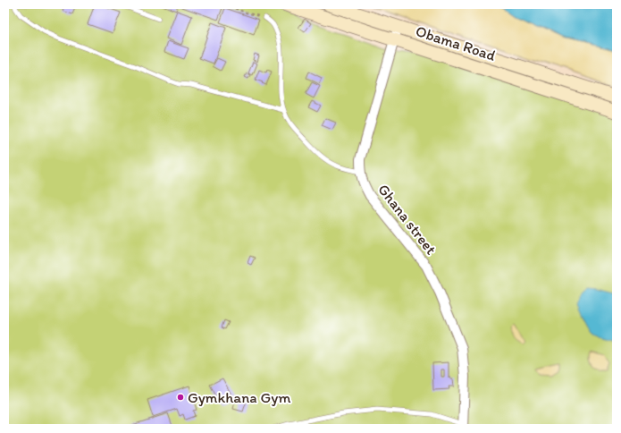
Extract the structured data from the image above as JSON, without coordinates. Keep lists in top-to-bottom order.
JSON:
{
  "streets": {
    "street": ["Obama Road", "Ghana street"]
  },
  "crossings": [
    ["Obama Road", "Ghana street"]
  ],
  "places": ["Gymkhana Gym"]
}
